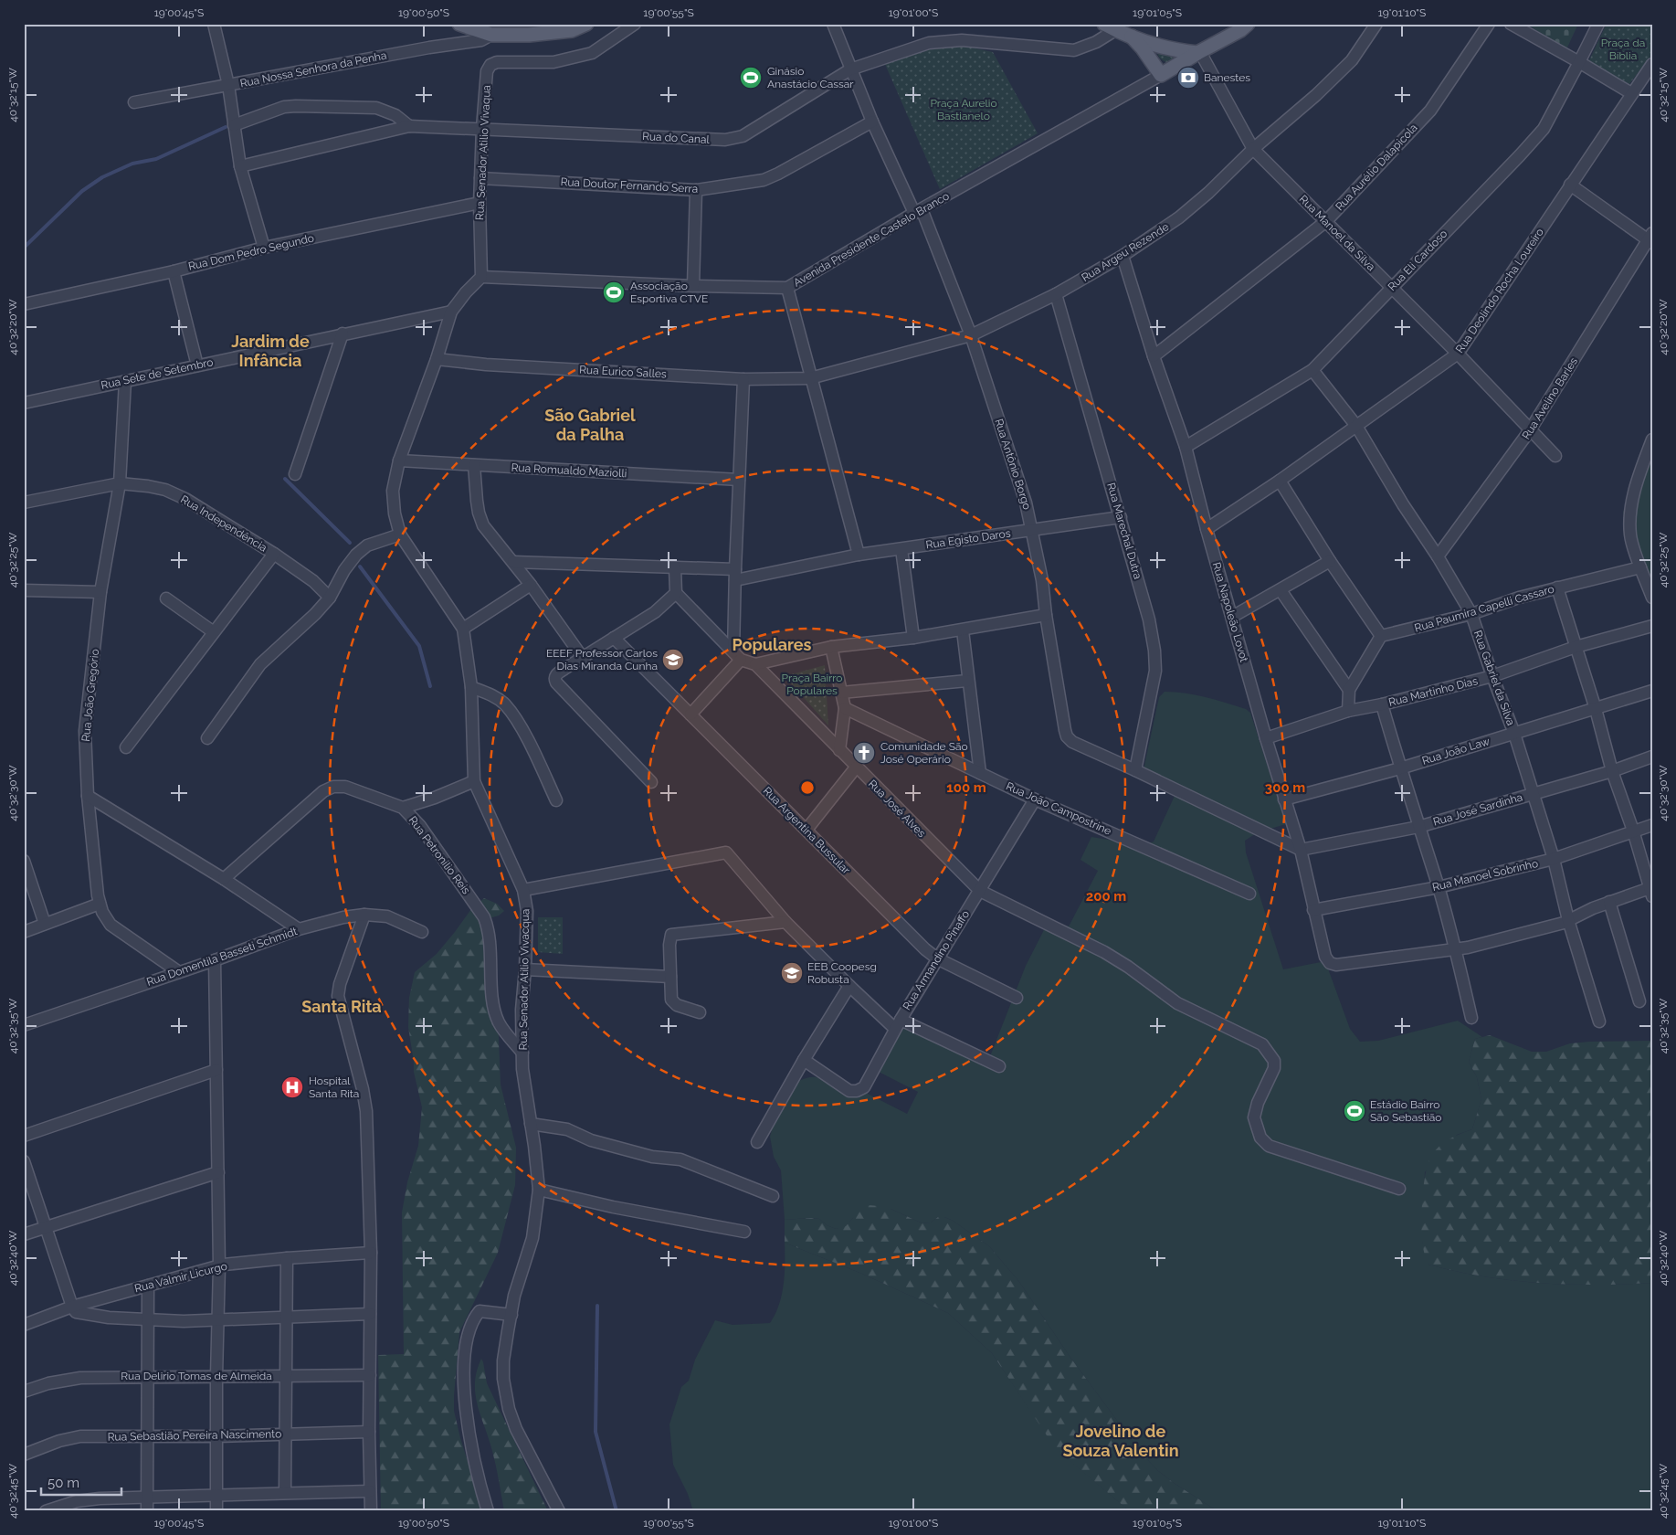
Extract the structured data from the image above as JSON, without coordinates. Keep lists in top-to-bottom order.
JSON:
{
  "streets": {
    "main road": ["Avenida Presidente Castelo Branco"],
    "street": [
      "Rua Nossa Senhora da Penha",
      "Rua do Canal",
      "Rua Senador Atilio Vivaqua",
      "Rua Aurélio Dalapicola",
      "Rua Doutor Fernando Serra",
      "Rua Manoel da Silva",
      "Rua Dom Pedro Segundo",
      "Rua Argeu Rezende",
      "Rua Eli Cardoso",
      "Rua Deolindo Rocha Loureiro",
      "Rua Eurico Salles",
      "Rua Sete de Setembro",
      "Rua Avelino Barles",
      "Rua Antônio Borgo",
      "Rua Romualdo Maziolli",
      "Rua Independência",
      "Rua Marechal Dutra",
      "Rua Egisto Daros",
      "Rua Paumira Capelli Cassaro",
      "Rua Napoleão Lovot",
      "Rua Gabriel da Silva",
      "Rua Martinho Dias",
      "Rua João Gregório",
      "Rua João Law",
      "Rua José Alves",
      "Rua João Campostrine",
      "Rua José Sardinha",
      "Rua Argentina Bussular",
      "Rua Petronilio Reis",
      "Rua Manoel Sobrinho",
      "Rua Domentila Basseti Schmidt",
      "Rua Armandino Pinaffo",
      "Rua Senador Atilio Vivacqua",
      "Rua Valmir Licurgo",
      "Rua Delirio Tomas de Almeida",
      "Rua Sebastião Pereira Nascimento"
    ]
  },
  "crossings": [
    ["Rua do Canal", "Rua Senador Atilio Vivaqua"],
    ["Rua do Canal", "Rua Antônio Borgo"],
    ["Rua Senador Atilio Vivaqua", "Rua Doutor Fernando Serra"],
    ["Rua Senador Atilio Vivaqua", "Avenida Presidente Castelo Branco"],
    ["Rua Senador Atilio Vivaqua", "Rua Dom Pedro Segundo"],
    ["Rua Aurélio Dalapicola", "Rua Manoel da Silva"],
    ["Rua Aurélio Dalapicola", "Rua Napoleão Lovot"],
    ["Rua Doutor Fernando Serra", "Rua Antônio Borgo"],
    ["Rua Manoel da Silva", "Avenida Presidente Castelo Branco"],
    ["Rua Manoel da Silva", "Rua Argeu Rezende"],
    ["Rua Manoel da Silva", "Rua Eli Cardoso"],
    ["Rua Manoel da Silva", "Rua Deolindo Rocha Loureiro"],
    ["Rua Manoel da Silva", "Rua Avelino Barles"],
    ["Avenida Presidente Castelo Branco", "Rua Antônio Borgo"],
    ["Rua Argeu Rezende", "Rua Eurico Salles"],
    ["Rua Argeu Rezende", "Rua Antônio Borgo"],
    ["Rua Argeu Rezende", "Rua Marechal Dutra"],
    ["Rua Argeu Rezende", "Rua Napoleão Lovot"],
    ["Rua Eli Cardoso", "Rua Napoleão Lovot"],
    ["Rua Eli Cardoso", "Rua Gabriel da Silva"],
    ["Rua Deolindo Rocha Loureiro", "Rua Napoleão Lovot"],
    ["Rua Deolindo Rocha Loureiro", "Rua Gabriel da Silva"],
    ["Rua Eurico Salles", "Rua Senador Atilio Vivacqua"],
    ["Rua Sete de Setembro", "Rua João Gregório"],
    ["Rua Avelino Barles", "Rua Gabriel da Silva"],
    ["Rua Antônio Borgo", "Rua Marechal Dutra"],
    ["Rua Antônio Borgo", "Rua Egisto Daros"],
    ["Rua Romualdo Maziolli", "Rua Senador Atilio Vivacqua"],
    ["Rua Independência", "Rua João Gregório"],
    ["Rua Marechal Dutra", "Rua Egisto Daros"],
    ["Rua Paumira Capelli Cassaro", "Rua Gabriel da Silva"],
    ["Rua Napoleão Lovot", "Rua Martinho Dias"],
    ["Rua Napoleão Lovot", "Rua João Law"],
    ["Rua Napoleão Lovot", "Rua José Sardinha"],
    ["Rua Napoleão Lovot", "Rua Manoel Sobrinho"],
    ["Rua Gabriel da Silva", "Rua Martinho Dias"],
    ["Rua Gabriel da Silva", "Rua João Law"],
    ["Rua Gabriel da Silva", "Rua José Sardinha"],
    ["Rua Gabriel da Silva", "Rua Manoel Sobrinho"],
    ["Rua João Gregório", "Rua Domentila Basseti Schmidt"],
    ["Rua José Alves", "Rua Armandino Pinaffo"],
    ["Rua João Campostrine", "Rua Armandino Pinaffo"],
    ["Rua Argentina Bussular", "Rua Armandino Pinaffo"],
    ["Rua Petronilio Reis", "Rua Senador Atilio Vivacqua"]
  ],
  "districts": [
    "Jardim de Infância",
    "São Gabriel da Palha",
    "Populares",
    "Santa Rita",
    "Jovelino de Souza Valentin"
  ],
  "parks": ["Praça da Bíblia", "Praça Aurelio Bastianelo", "Praça Bairro Populares"],
  "places": {
    "sports": ["Ginásio Anastácio Cassar", "Associação Esportiva CTVE", "Estádio Bairro São Sebastião"],
    "bank": ["Banestes"],
    "school or university": ["EEEF Professor Carlos Dias Miranda Cunha", "EEB Coopesg Robusta"],
    "church": ["Comunidade São José Operário"],
    "hospital": ["Hospital Santa Rita"]
  },
  "scale_bar": "50 m",
  "coordinates": [
    "19°00'45\"S",
    "19°00'50\"S",
    "19°00'55\"S",
    "19°01'00\"S",
    "19°01'05\"S",
    "19°01'10\"S",
    "40°32'15\"W",
    "40°32'20\"W",
    "40°32'25\"W",
    "40°32'30\"W",
    "40°32'35\"W",
    "40°32'40\"W",
    "40°32'45\"W"
  ],
  "rings": ["100 m", "300 m", "200 m"]
}
